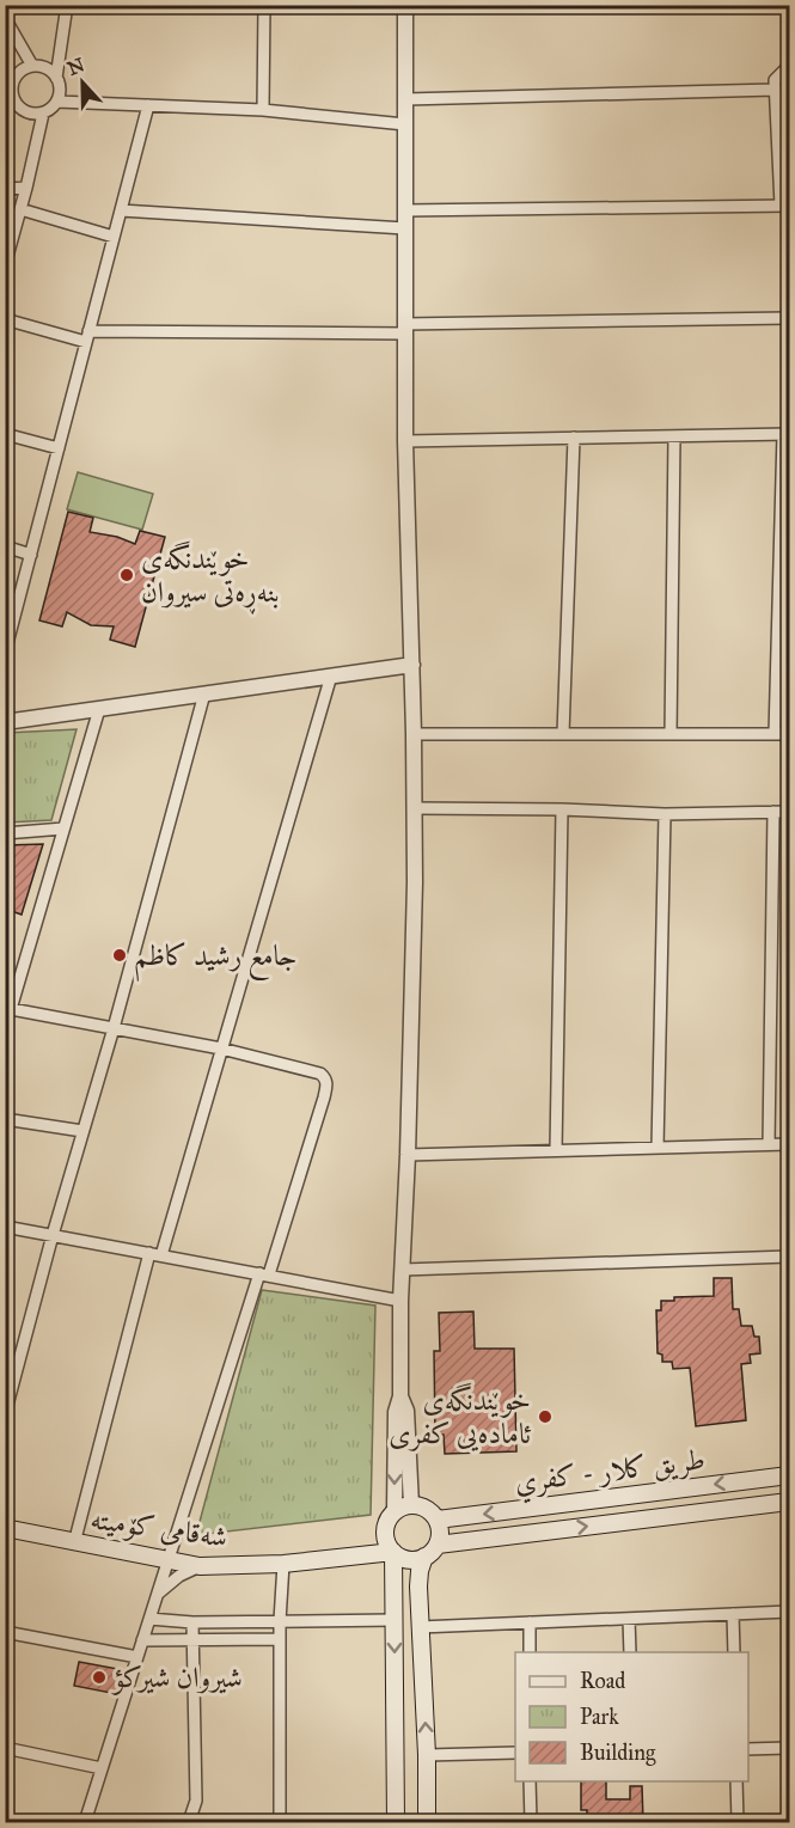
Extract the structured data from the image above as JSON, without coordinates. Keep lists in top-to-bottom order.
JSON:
{
  "streets": {
    "main road": ["طريق كلار - كفري", "شەقامی کۆمیتە"]
  },
  "crossings": [
    ["طريق كلار - كفري", "شەقامی کۆمیتە"]
  ],
  "places": [
    "خوێندنگەی بنەڕەتی سیروان",
    "جامع رشيد كاظم",
    "خوێندنگەی ئامادەیی کفری",
    "شيروان شيركؤ"
  ],
  "legend": ["Road", "Park", "Building"],
  "north": "top"
}
